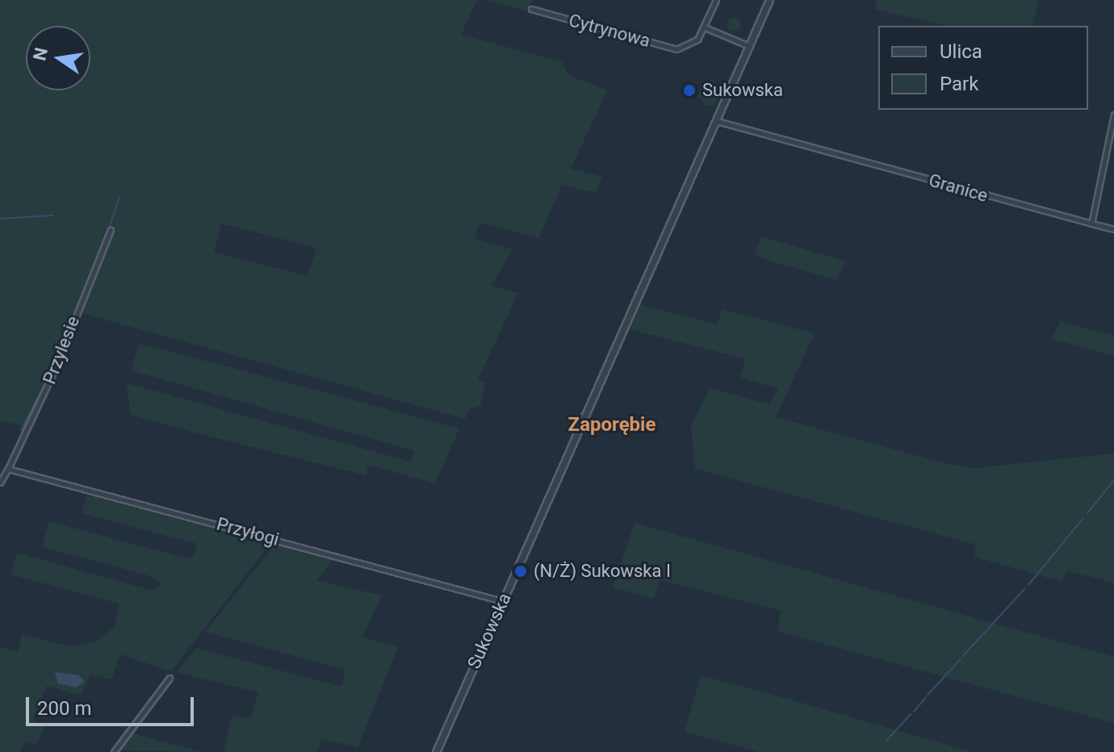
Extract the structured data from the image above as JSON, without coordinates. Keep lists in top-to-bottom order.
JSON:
{
  "streets": {
    "street": [
      "Cytrynowa",
      "Granice",
      "Przylesie",
      "Przyłogi",
      "Sukowska"
    ]
  },
  "crossings": [
    ["Granice", "Sukowska"],
    ["Przylesie", "Przyłogi"],
    ["Przyłogi", "Sukowska"]
  ],
  "districts": ["Zaporębie"],
  "places": ["Sukowska", "(N/Ż) Sukowska I"],
  "legend": ["Ulica", "Park"],
  "scale_bar": "200 m",
  "north": "left"
}
